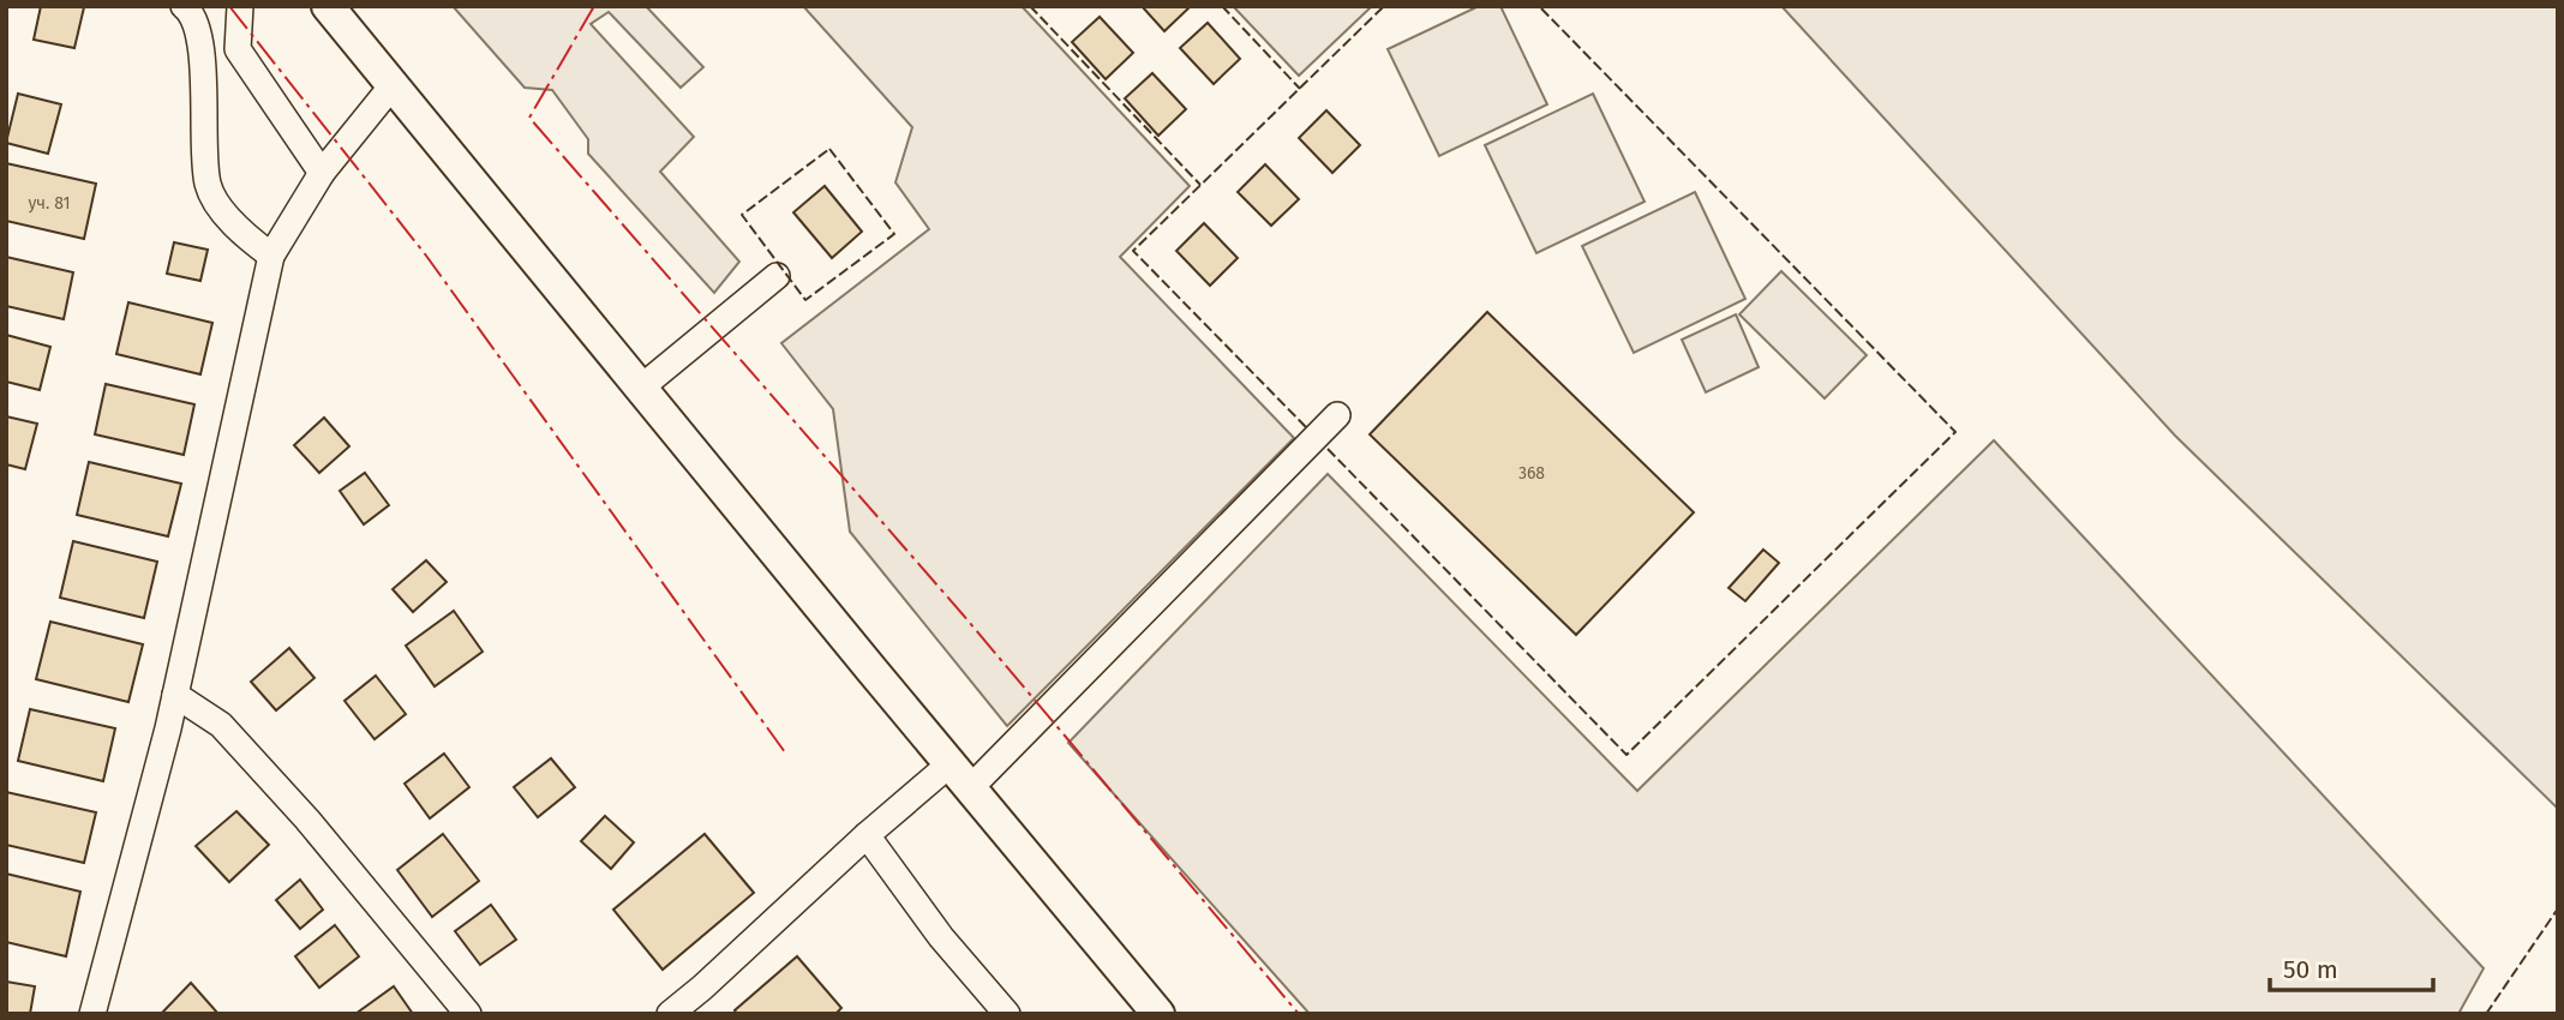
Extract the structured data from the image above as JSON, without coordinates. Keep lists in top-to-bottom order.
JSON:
{
  "house_numbers": ["уч. 81", "368"],
  "scale_bar": "50 m"
}
